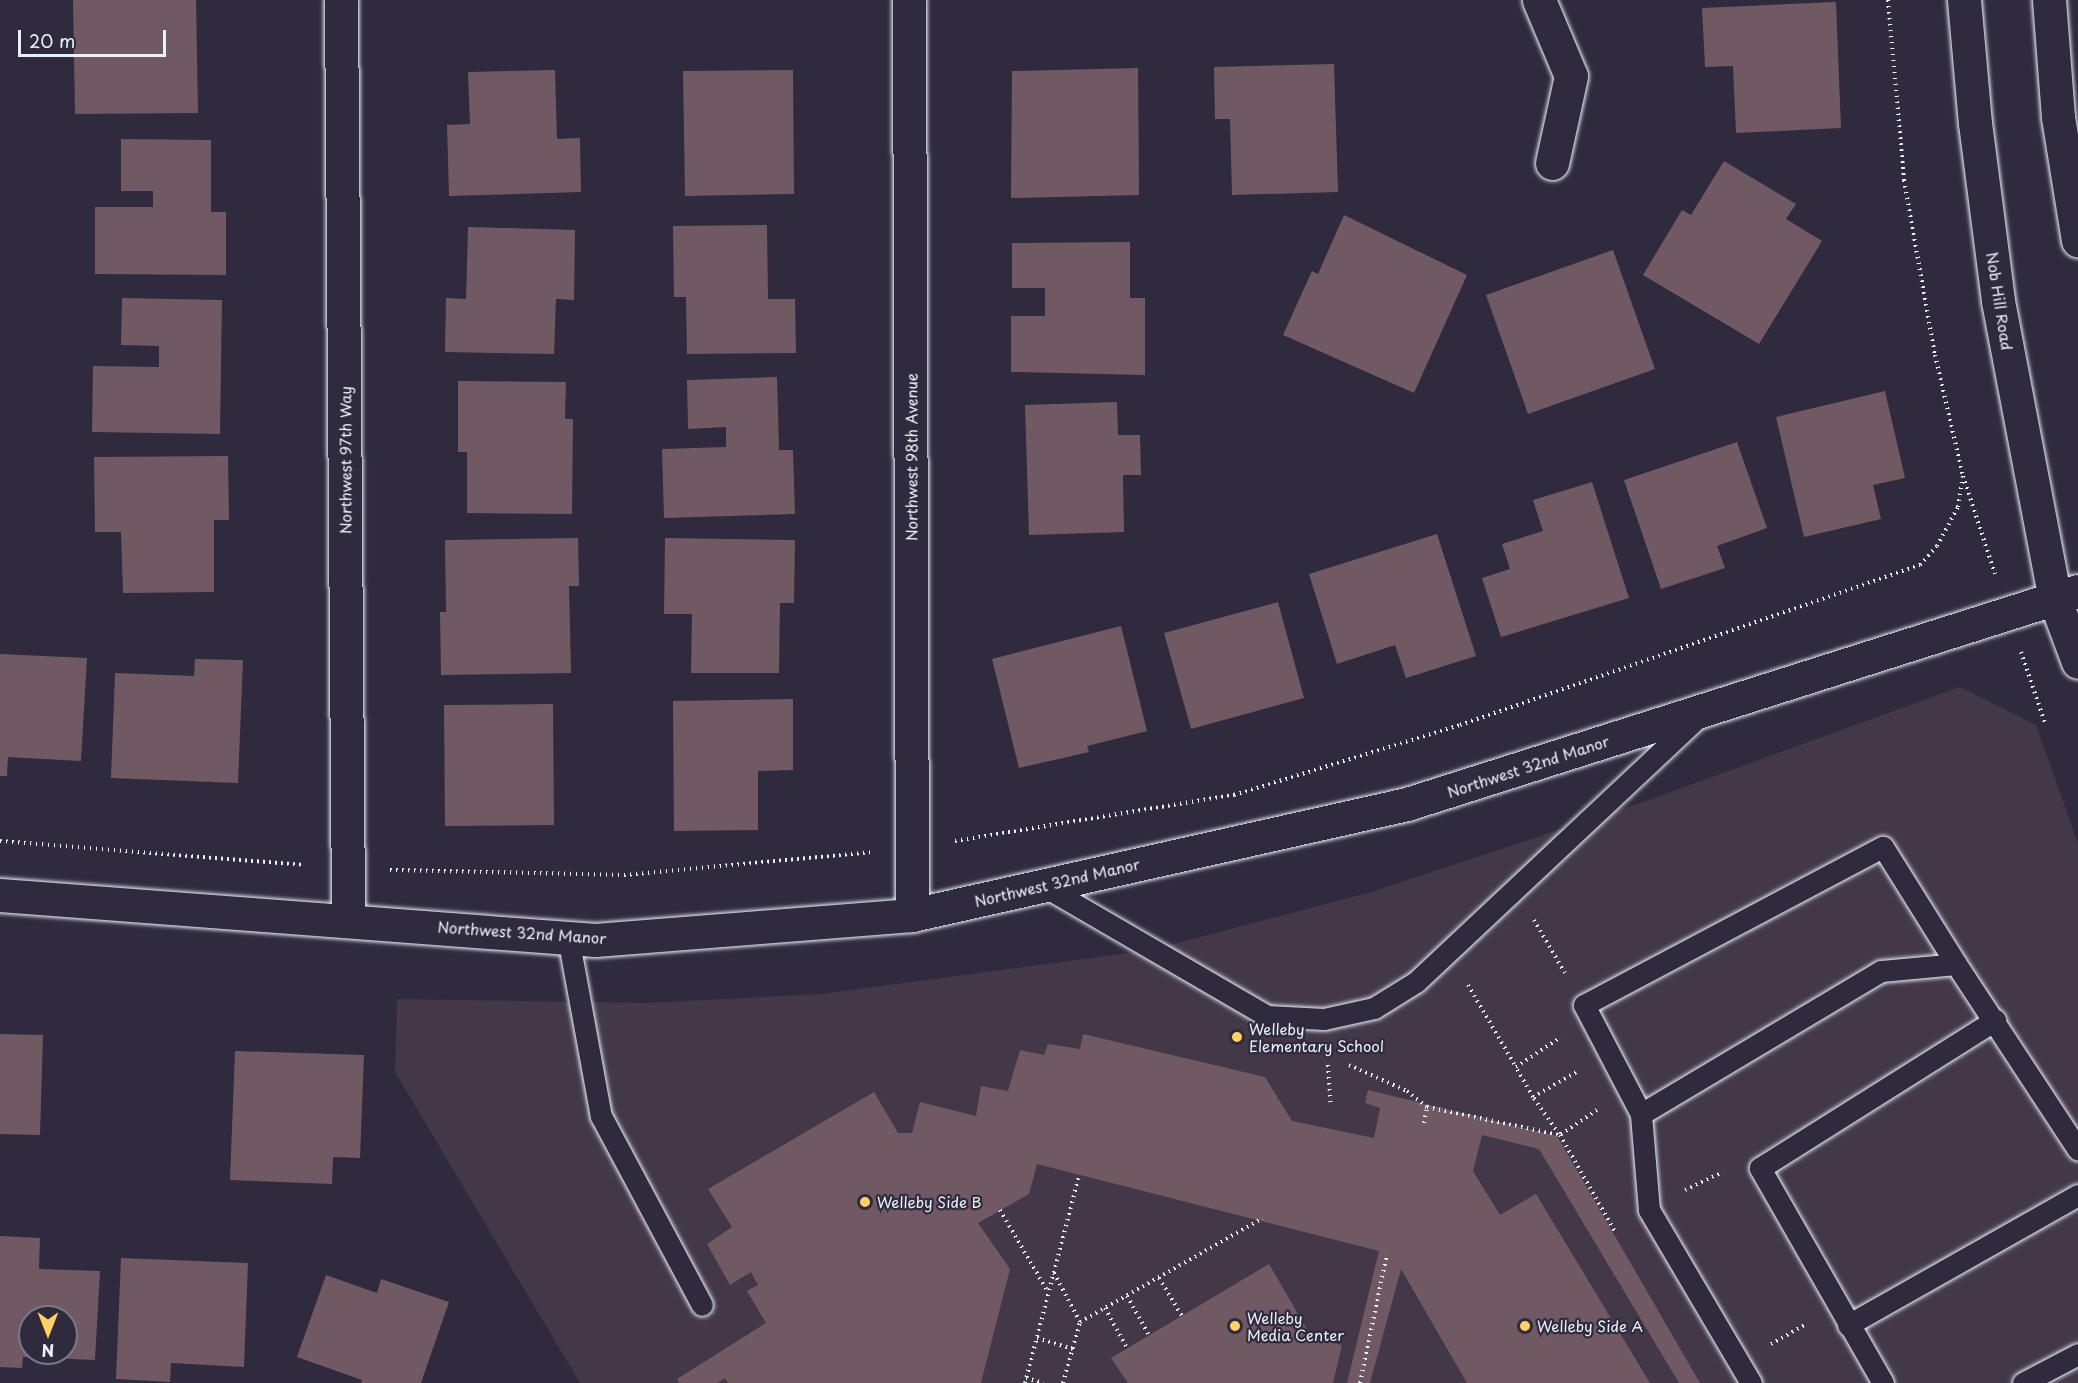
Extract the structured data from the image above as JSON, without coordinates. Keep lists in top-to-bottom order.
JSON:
{
  "streets": {
    "street": [
      "Nob Hill Road",
      "Northwest 98th Avenue",
      "Northwest 97th Way",
      "Northwest 32nd Manor"
    ]
  },
  "crossings": [
    ["Nob Hill Road", "Northwest 32nd Manor"],
    ["Northwest 98th Avenue", "Northwest 32nd Manor"],
    ["Northwest 97th Way", "Northwest 32nd Manor"]
  ],
  "places": [
    "Welleby Elementary School",
    "Welleby Side B",
    "Welleby Media Center",
    "Welleby Side A"
  ],
  "scale_bar": "20 m",
  "north": "bottom"
}
